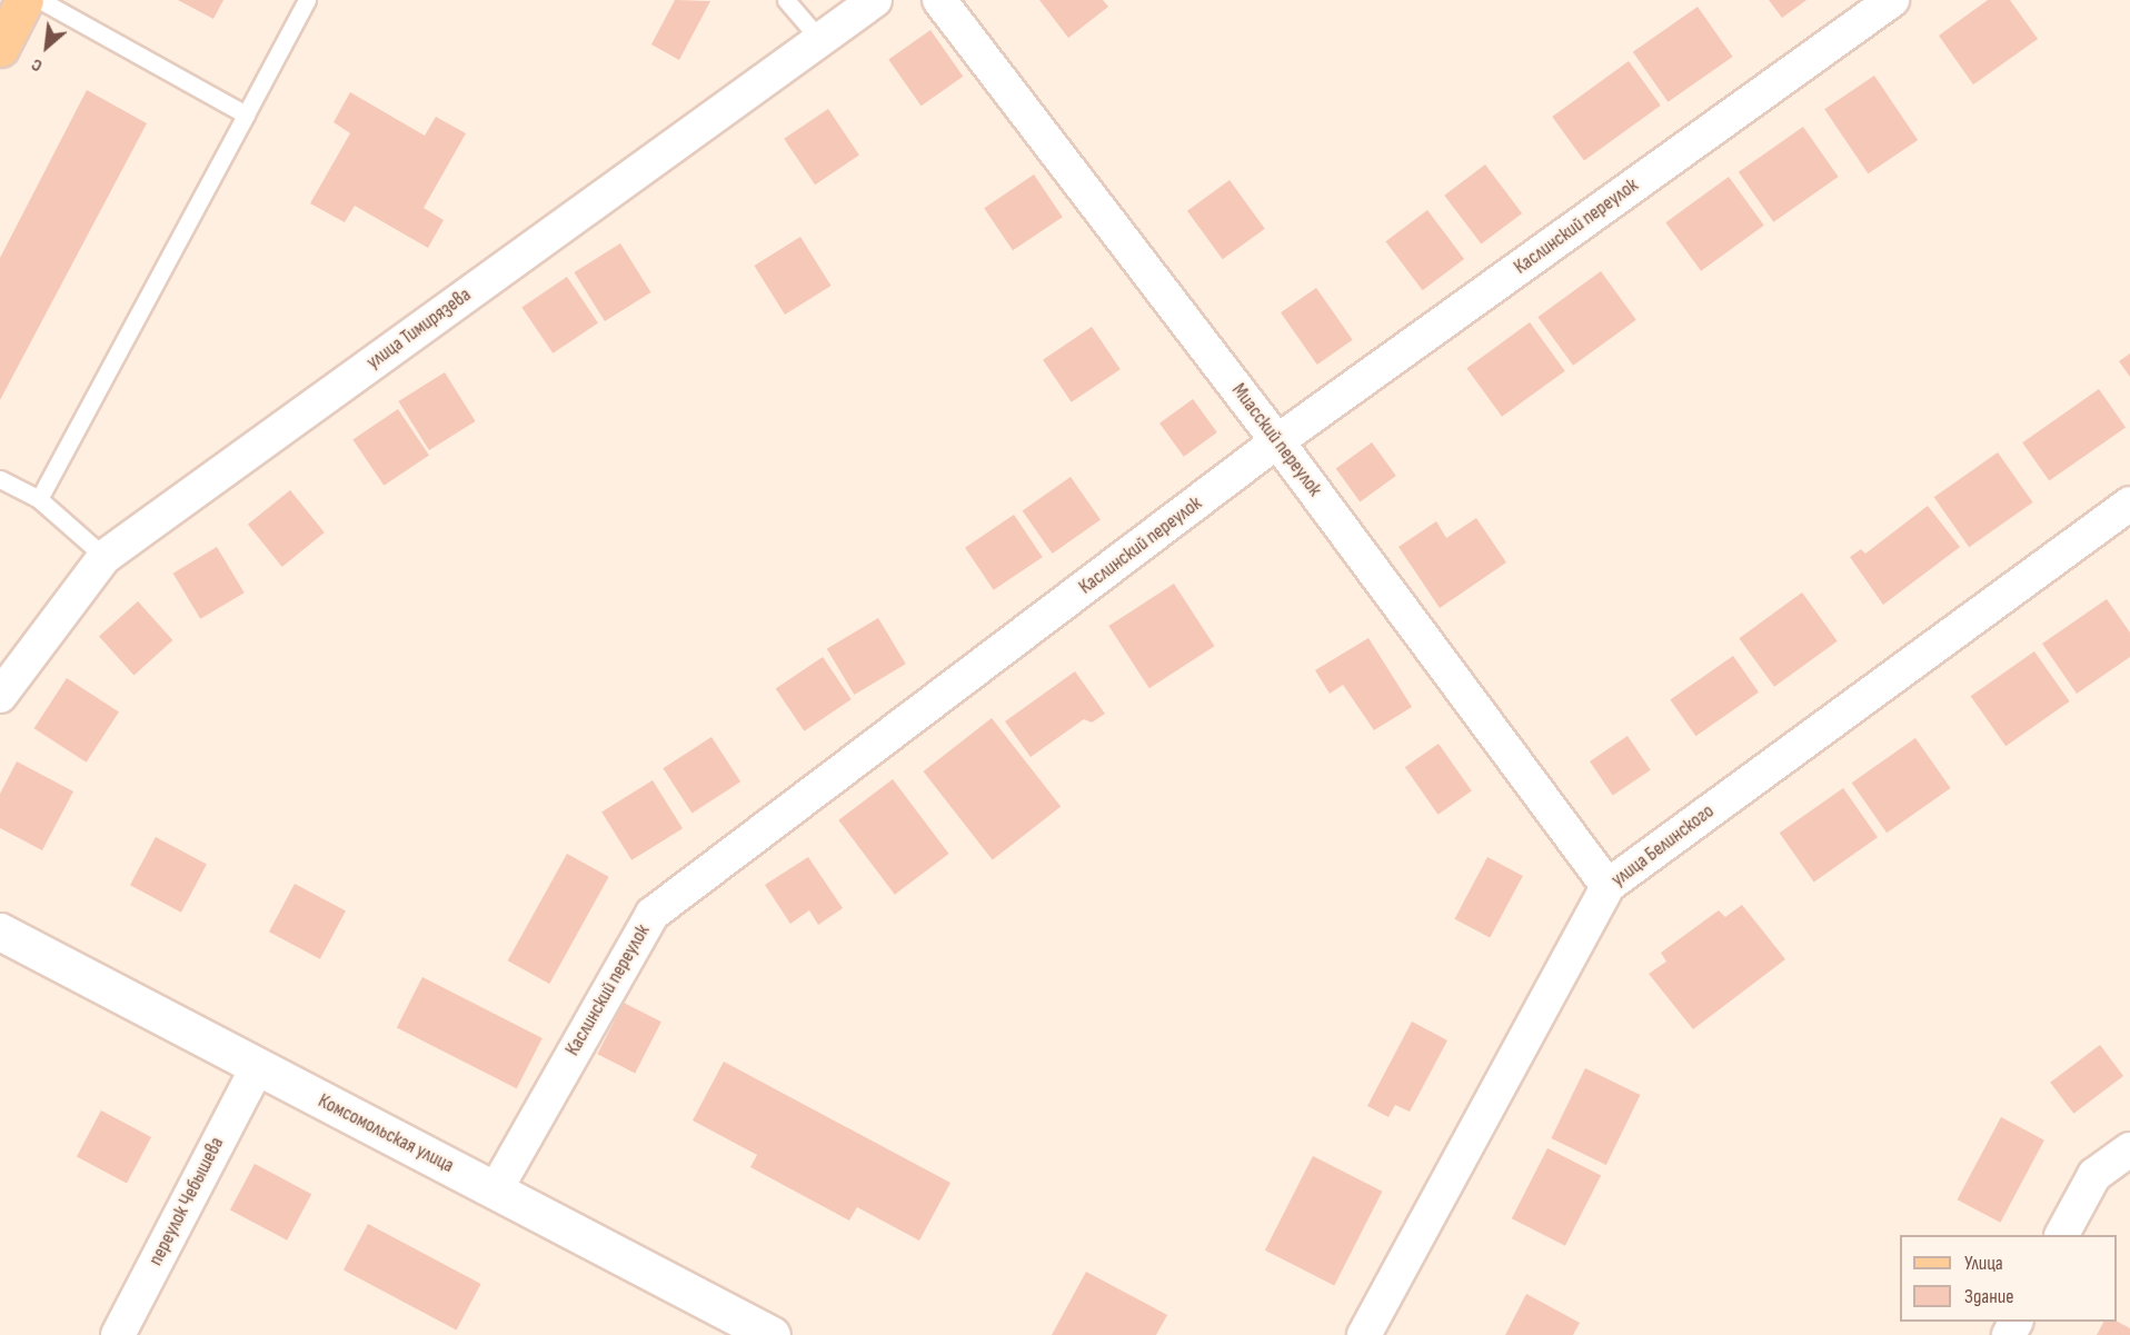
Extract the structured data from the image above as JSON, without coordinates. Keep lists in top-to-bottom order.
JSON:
{
  "streets": {
    "street": [
      "Каслинский переулок",
      "улица Тимирязева",
      "Миасский переулок",
      "улица Белинского",
      "Комсомольская улица",
      "переулок Чебышева"
    ]
  },
  "crossings": [
    ["Каслинский переулок", "Миасский переулок"],
    ["Каслинский переулок", "Комсомольская улица"],
    ["Миасский переулок", "улица Белинского"],
    ["Комсомольская улица", "переулок Чебышева"]
  ],
  "legend": ["Улица", "Здание"],
  "north": "bottom left"
}
